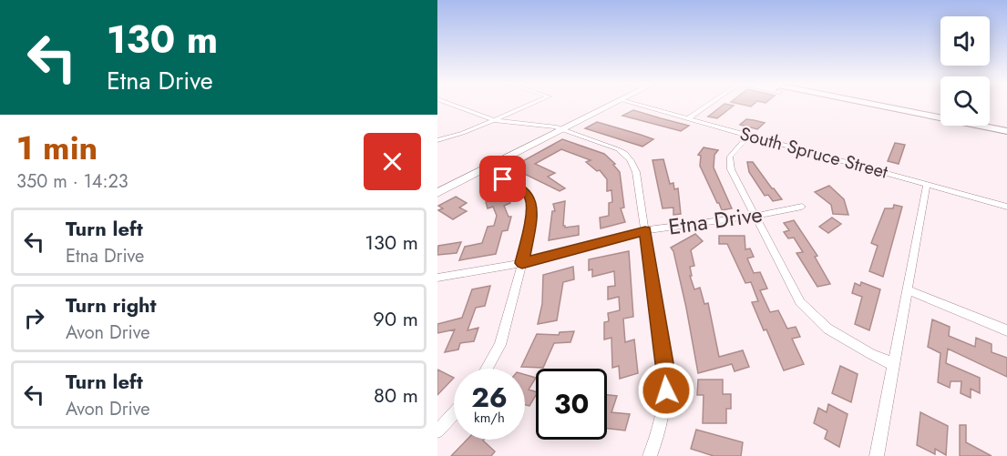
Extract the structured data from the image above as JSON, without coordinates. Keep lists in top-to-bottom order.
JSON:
{
  "streets": {
    "street": ["South Spruce Street", "Etna Drive"]
  },
  "page": {
    "turn": ["130 m", "Etna Drive"],
    "heading": ["1 min", "350 m · 14:23"],
    "list": [
      {
        "name": "Turn left",
        "note": "Etna Drive",
        "value": "130 m"
      },
      {
        "name": "Turn right",
        "note": "Avon Drive",
        "value": "90 m"
      },
      {
        "name": "Turn left",
        "note": "Avon Drive",
        "value": "80 m"
      }
    ],
    "speed": "26 km/h",
    "limit": "30"
  }
}
